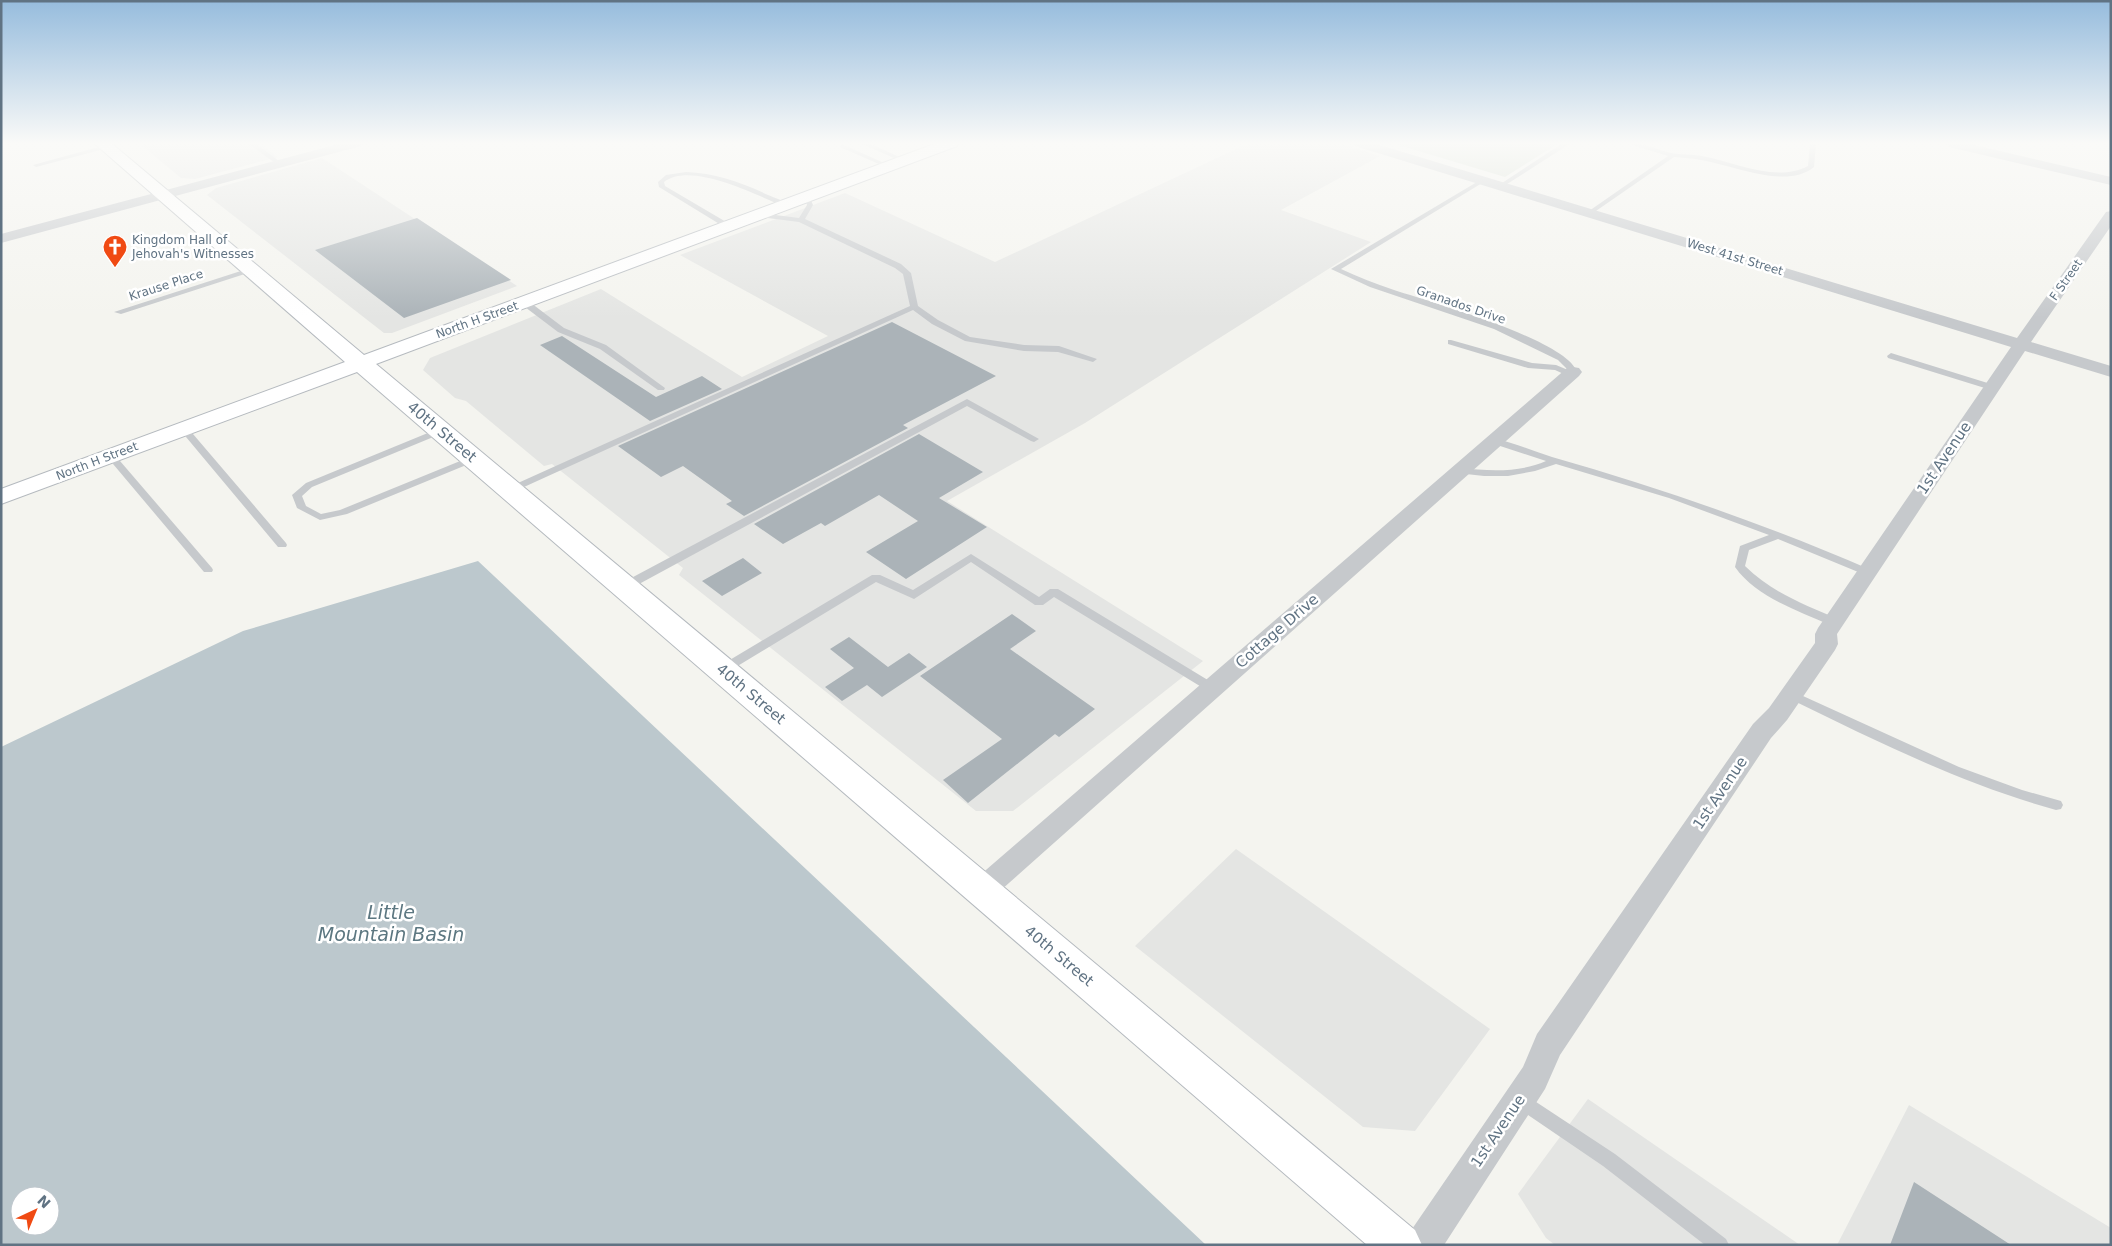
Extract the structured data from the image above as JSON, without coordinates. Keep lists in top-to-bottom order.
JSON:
{
  "streets": {
    "main road": ["North H Street", "40th Street"],
    "street": [
      "West 41st Street",
      "F Street",
      "1st Avenue",
      "Cottage Drive"
    ],
    "lane": ["Krause Place", "Granados Drive"]
  },
  "crossings": [
    ["West 41st Street", "F Street"],
    ["West 41st Street", "1st Avenue"],
    ["F Street", "1st Avenue"],
    ["Krause Place", "40th Street"],
    ["Granados Drive", "Cottage Drive"],
    ["North H Street", "40th Street"],
    ["40th Street", "Cottage Drive"]
  ],
  "water": ["Little Mountain Basin"],
  "places": {
    "church": ["Kingdom Hall of Jehovah's Witnesses"]
  },
  "north": "top right"
}
